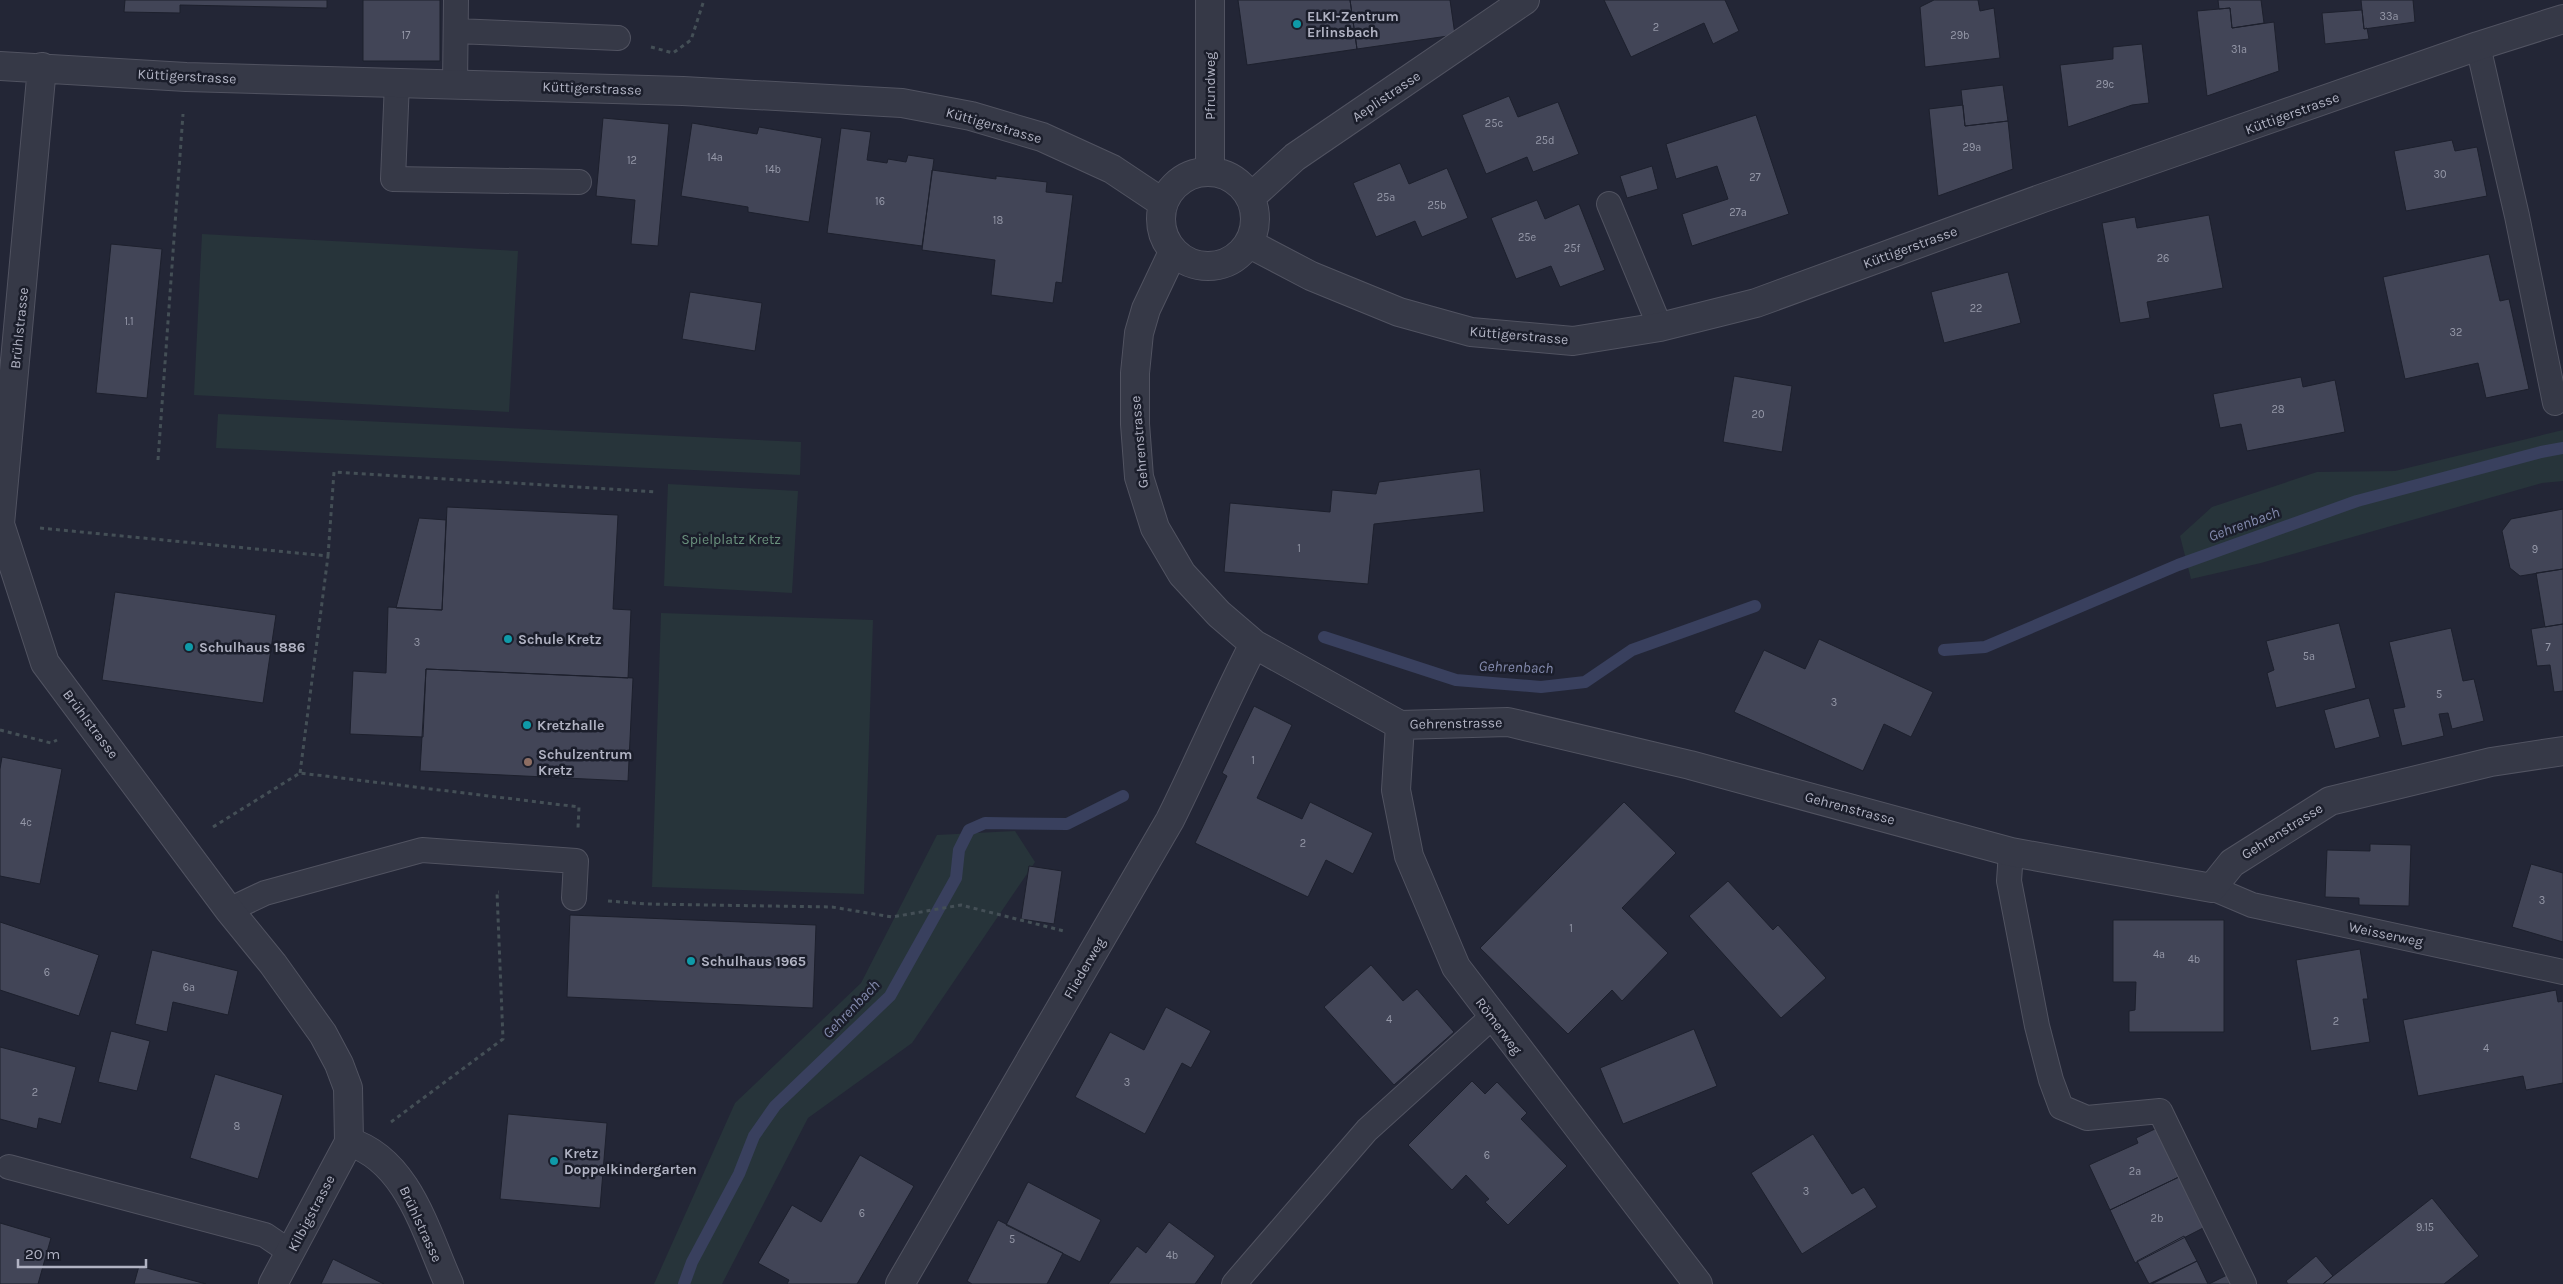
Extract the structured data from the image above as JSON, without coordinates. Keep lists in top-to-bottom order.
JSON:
{
  "streets": {
    "street": [
      "Küttigerstrasse",
      "Pfrundweg",
      "Aeplistrasse",
      "Brühlstrasse",
      "Gehrenstrasse",
      "Fliederweg",
      "Römerweg",
      "Kilbigstrasse"
    ],
    "lane": ["Weisserweg"]
  },
  "crossings": [
    ["Küttigerstrasse", "Pfrundweg"],
    ["Küttigerstrasse", "Aeplistrasse"],
    ["Küttigerstrasse", "Brühlstrasse"],
    ["Küttigerstrasse", "Gehrenstrasse"],
    ["Pfrundweg", "Aeplistrasse"],
    ["Pfrundweg", "Gehrenstrasse"],
    ["Aeplistrasse", "Gehrenstrasse"],
    ["Brühlstrasse", "Kilbigstrasse"],
    ["Gehrenstrasse", "Weisserweg"],
    ["Gehrenstrasse", "Fliederweg"],
    ["Gehrenstrasse", "Römerweg"]
  ],
  "water": ["Gehrenbach"],
  "parks": ["Spielplatz Kretz"],
  "places": [
    "ELKI-Zentrum Erlinsbach",
    "Schule Kretz",
    "Schulhaus 1886",
    "Kretzhalle",
    "Schulzentrum Kretz",
    "Schulhaus 1965",
    "Kretz Doppelkindergarten"
  ],
  "house_numbers": [
    "33a",
    "2",
    "17",
    "29b",
    "31a",
    "29c",
    "25c",
    "25d",
    "29a",
    "14a",
    "12",
    "14b",
    "30",
    "27",
    "25a",
    "16",
    "25b",
    "27a",
    "18",
    "25e",
    "25f",
    "26",
    "22",
    "1.1",
    "32",
    "28",
    "20",
    "1",
    "9",
    "3",
    "7",
    "5a",
    "5",
    "3",
    "1",
    "4c",
    "2",
    "3",
    "1",
    "4a",
    "4b",
    "6",
    "6a",
    "4",
    "2",
    "4",
    "3",
    "2",
    "8",
    "6",
    "2a",
    "3",
    "6",
    "2b",
    "9.15",
    "5",
    "4b"
  ],
  "scale_bar": "20 m"
}
